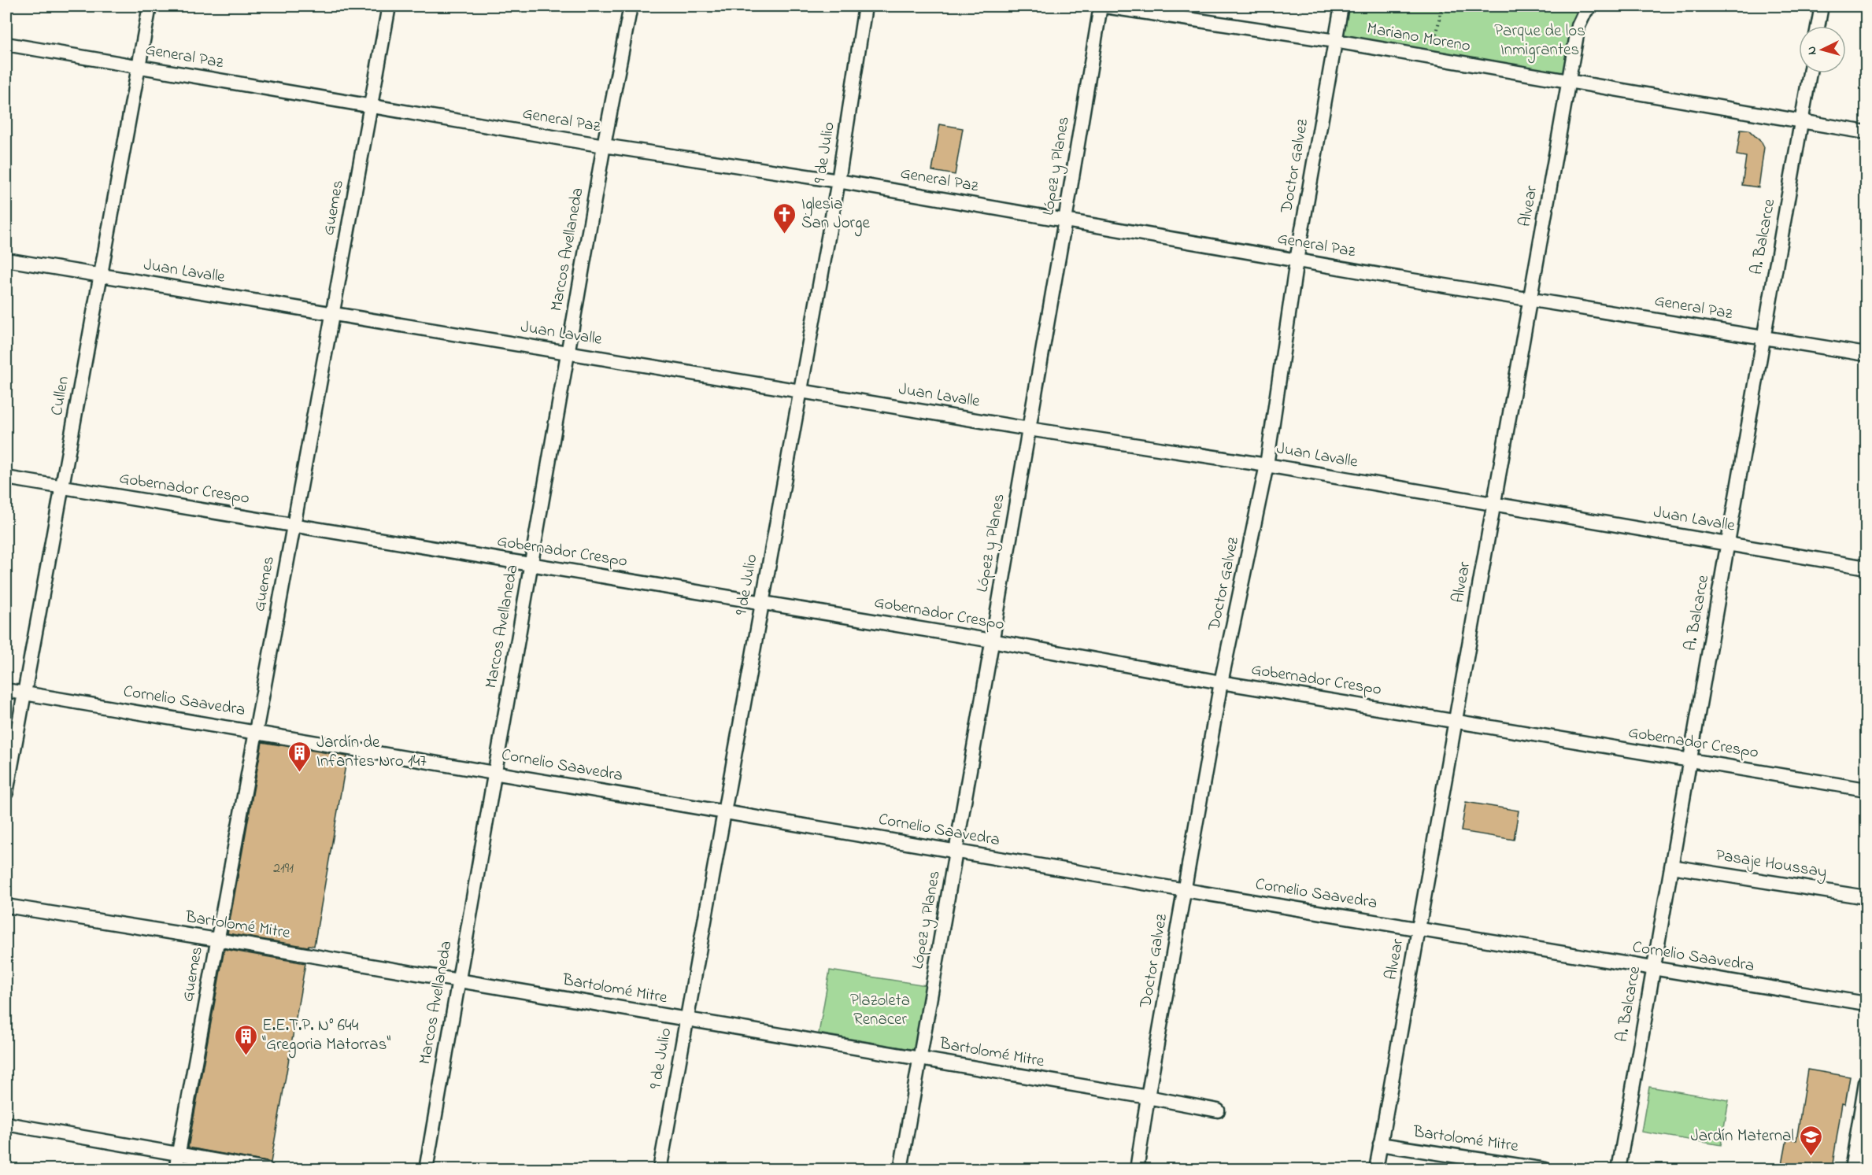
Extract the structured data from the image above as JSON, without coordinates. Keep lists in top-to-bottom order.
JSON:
{
  "streets": {
    "street": [
      "Mariano Moreno",
      "General Paz",
      "9 de Julio",
      "López y Planes",
      "Doctor Galvez",
      "Alvear",
      "Guemes",
      "A. Balcarce",
      "Marcos Avellaneda",
      "Juan Lavalle",
      "Cullen",
      "Gobernador Crespo",
      "Cornelio Saavedra",
      "Pasaje Houssay",
      "Bartolomé Mitre"
    ]
  },
  "crossings": [
    ["Mariano Moreno", "Doctor Galvez"],
    ["Mariano Moreno", "Alvear"],
    ["Mariano Moreno", "A. Balcarce"],
    ["General Paz", "9 de Julio"],
    ["General Paz", "López y Planes"],
    ["General Paz", "Doctor Galvez"],
    ["General Paz", "Alvear"],
    ["General Paz", "Guemes"],
    ["General Paz", "A. Balcarce"],
    ["General Paz", "Marcos Avellaneda"],
    ["General Paz", "Cullen"],
    ["9 de Julio", "Juan Lavalle"],
    ["9 de Julio", "Gobernador Crespo"],
    ["9 de Julio", "Cornelio Saavedra"],
    ["9 de Julio", "Bartolomé Mitre"],
    ["López y Planes", "Juan Lavalle"],
    ["López y Planes", "Gobernador Crespo"],
    ["López y Planes", "Cornelio Saavedra"],
    ["López y Planes", "Bartolomé Mitre"],
    ["Doctor Galvez", "Juan Lavalle"],
    ["Doctor Galvez", "Gobernador Crespo"],
    ["Doctor Galvez", "Cornelio Saavedra"],
    ["Doctor Galvez", "Bartolomé Mitre"],
    ["Alvear", "Juan Lavalle"],
    ["Alvear", "Gobernador Crespo"],
    ["Alvear", "Cornelio Saavedra"],
    ["Alvear", "Bartolomé Mitre"],
    ["Guemes", "Juan Lavalle"],
    ["Guemes", "Gobernador Crespo"],
    ["Guemes", "Cornelio Saavedra"],
    ["Guemes", "Bartolomé Mitre"],
    ["A. Balcarce", "Juan Lavalle"],
    ["A. Balcarce", "Gobernador Crespo"],
    ["A. Balcarce", "Cornelio Saavedra"],
    ["A. Balcarce", "Pasaje Houssay"],
    ["Marcos Avellaneda", "Juan Lavalle"],
    ["Marcos Avellaneda", "Gobernador Crespo"],
    ["Marcos Avellaneda", "Cornelio Saavedra"],
    ["Marcos Avellaneda", "Bartolomé Mitre"],
    ["Juan Lavalle", "Cullen"],
    ["Cullen", "Gobernador Crespo"],
    ["Cullen", "Cornelio Saavedra"]
  ],
  "parks": ["Parque de los Inmigrantes", "Plazoleta Renacer"],
  "places": {
    "church": ["Iglesia San Jorge"],
    "building": ["Jardín de Infantes Nro 147", "E.E.T.P. N° 644 \"Gregoria Matorras\""],
    "school or university": ["Jardín Maternal"]
  },
  "house_numbers": ["2191"],
  "north": "left"
}
